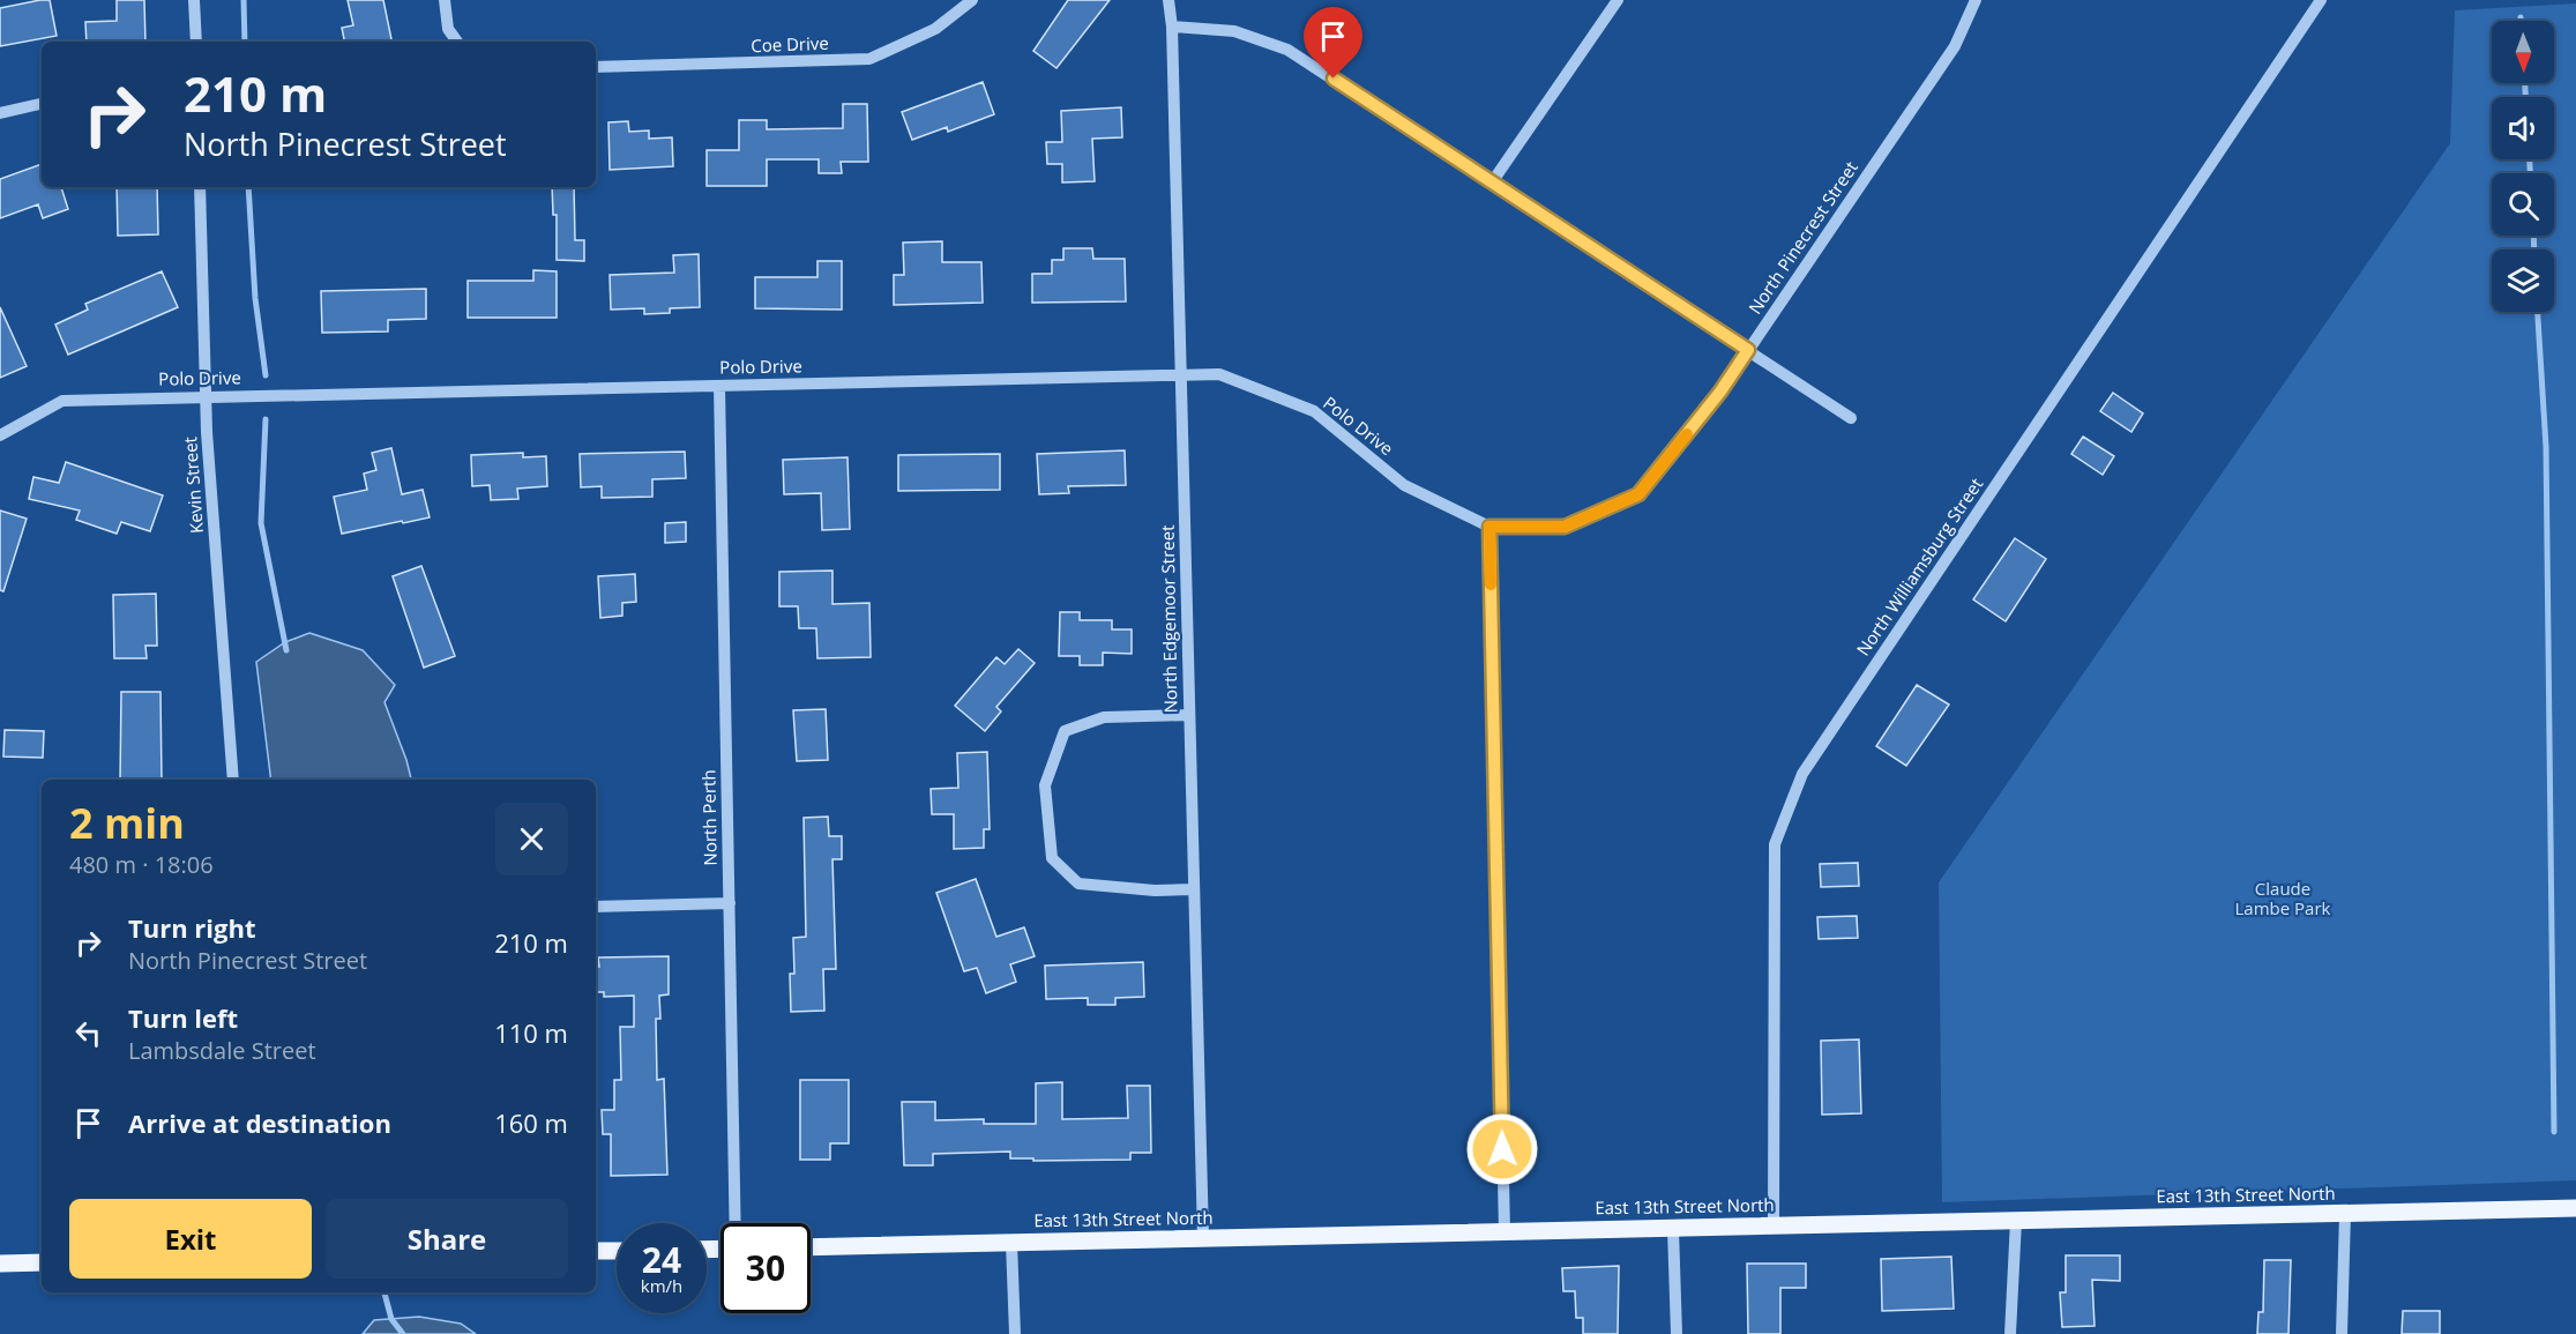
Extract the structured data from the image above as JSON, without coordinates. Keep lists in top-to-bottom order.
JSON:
{
  "streets": {
    "main road": ["East 13th Street North"],
    "street": [
      "Coe Drive",
      "North Pinecrest Street",
      "Polo Drive",
      "Kevin Street",
      "North Williamsburg Street",
      "North Edgemoor Street",
      "North Perth"
    ]
  },
  "crossings": [
    ["North Pinecrest Street", "Polo Drive"],
    ["Polo Drive", "Kevin Street"],
    ["Polo Drive", "North Edgemoor Street"],
    ["Polo Drive", "North Perth"],
    ["North Williamsburg Street", "East 13th Street North"],
    ["North Edgemoor Street", "East 13th Street North"]
  ],
  "parks": ["Claude Lambe Park"],
  "north": "bottom",
  "page": {
    "turn": ["210 m", "North Pinecrest Street"],
    "heading": ["2 min", "480 m · 18:06"],
    "list": [
      {
        "name": "Turn right",
        "note": "North Pinecrest Street",
        "value": "210 m"
      },
      {
        "name": "Turn left",
        "note": "Lambsdale Street",
        "value": "110 m"
      },
      {
        "name": "Arrive at destination",
        "value": "160 m"
      }
    ],
    "buttons": ["Exit", "Share"],
    "speed": "24 km/h",
    "limit": "30"
  }
}
